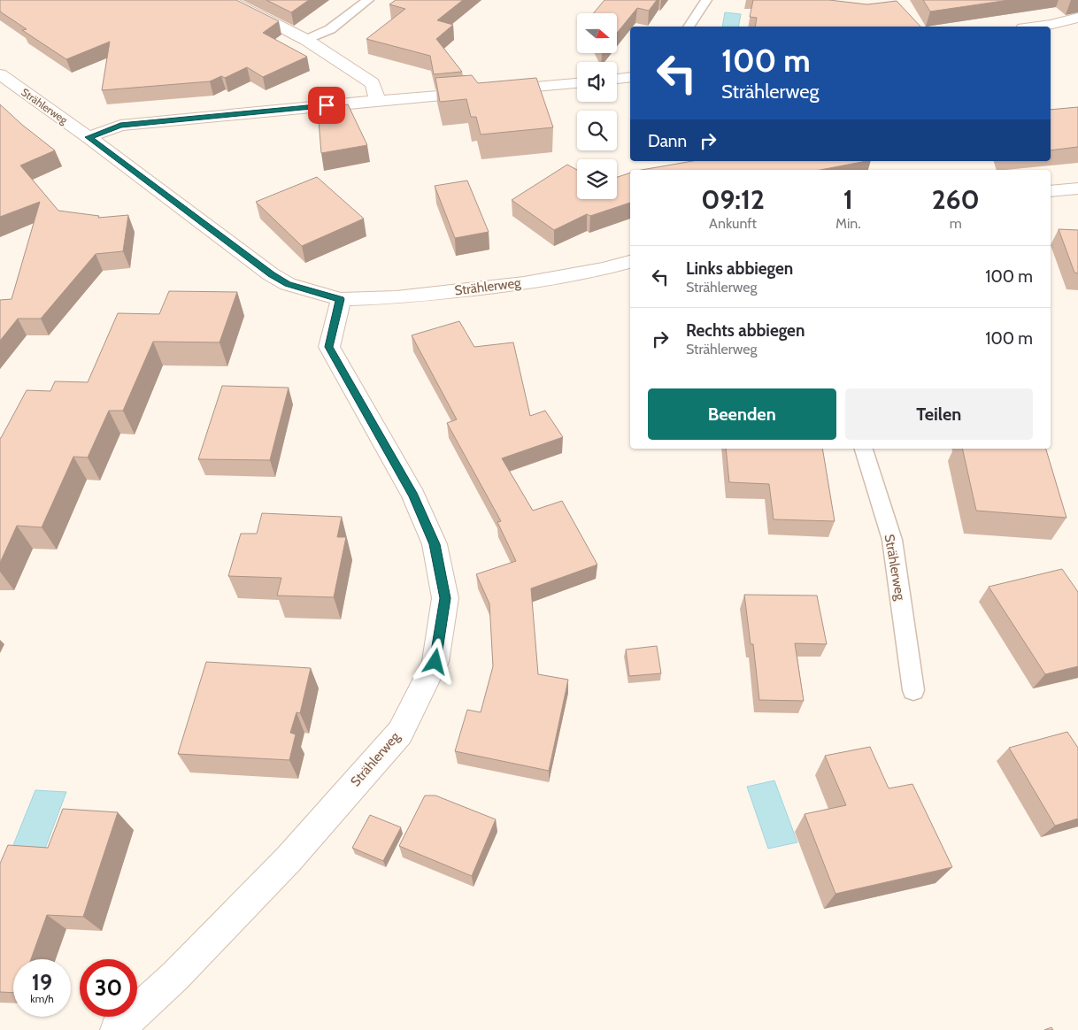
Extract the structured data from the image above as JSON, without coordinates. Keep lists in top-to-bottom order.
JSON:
{
  "streets": {
    "street": ["Strählerweg"]
  },
  "north": "right",
  "page": {
    "turn": ["100 m", "Strählerweg"],
    "then": "Dann",
    "eta": [
      "09:12",
      "Ankunft",
      "1",
      "Min.",
      "260",
      "m"
    ],
    "list": [
      {
        "name": "Links abbiegen",
        "note": "Strählerweg",
        "value": "100 m"
      },
      {
        "name": "Rechts abbiegen",
        "note": "Strählerweg",
        "value": "100 m"
      }
    ],
    "buttons": ["Beenden", "Teilen"],
    "speed": "19 km/h",
    "limit": "30"
  }
}
